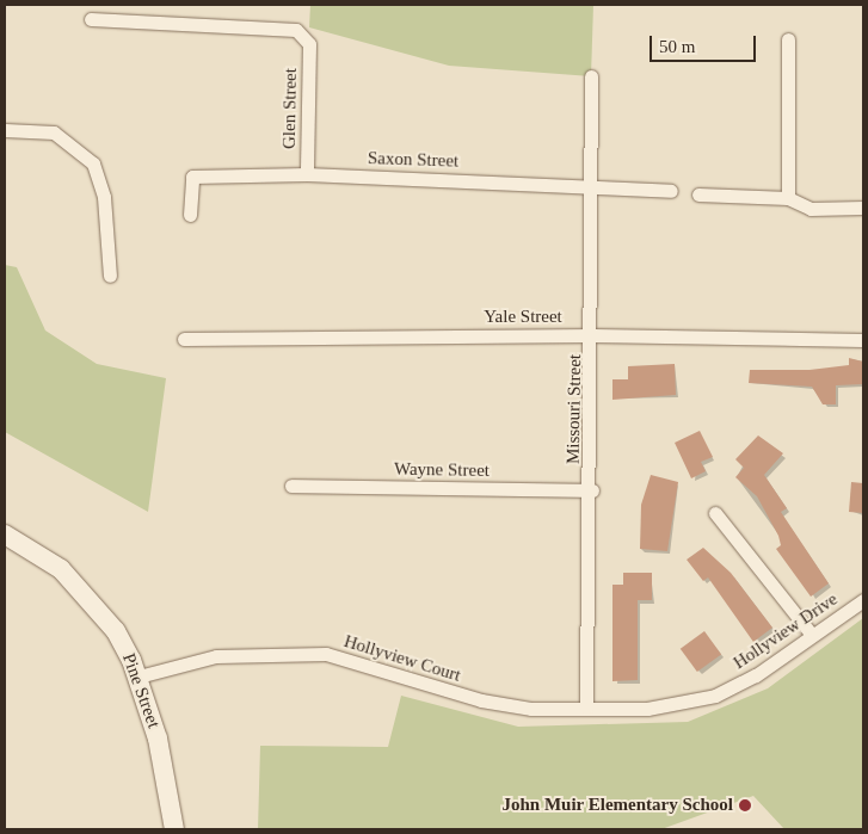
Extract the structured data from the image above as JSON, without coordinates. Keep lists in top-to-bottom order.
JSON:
{
  "streets": {
    "street": [
      "Glen Street",
      "Saxon Street",
      "Yale Street",
      "Missouri Street",
      "Wayne Street",
      "Hollyview Drive",
      "Hollyview Court",
      "Pine Street"
    ]
  },
  "crossings": [
    ["Glen Street", "Saxon Street"],
    ["Saxon Street", "Missouri Street"],
    ["Yale Street", "Missouri Street"],
    ["Missouri Street", "Wayne Street"],
    ["Missouri Street", "Hollyview Drive"],
    ["Missouri Street", "Hollyview Court"],
    ["Hollyview Drive", "Hollyview Court"],
    ["Hollyview Court", "Pine Street"]
  ],
  "places": ["John Muir Elementary School"],
  "scale_bar": "50 m"
}
